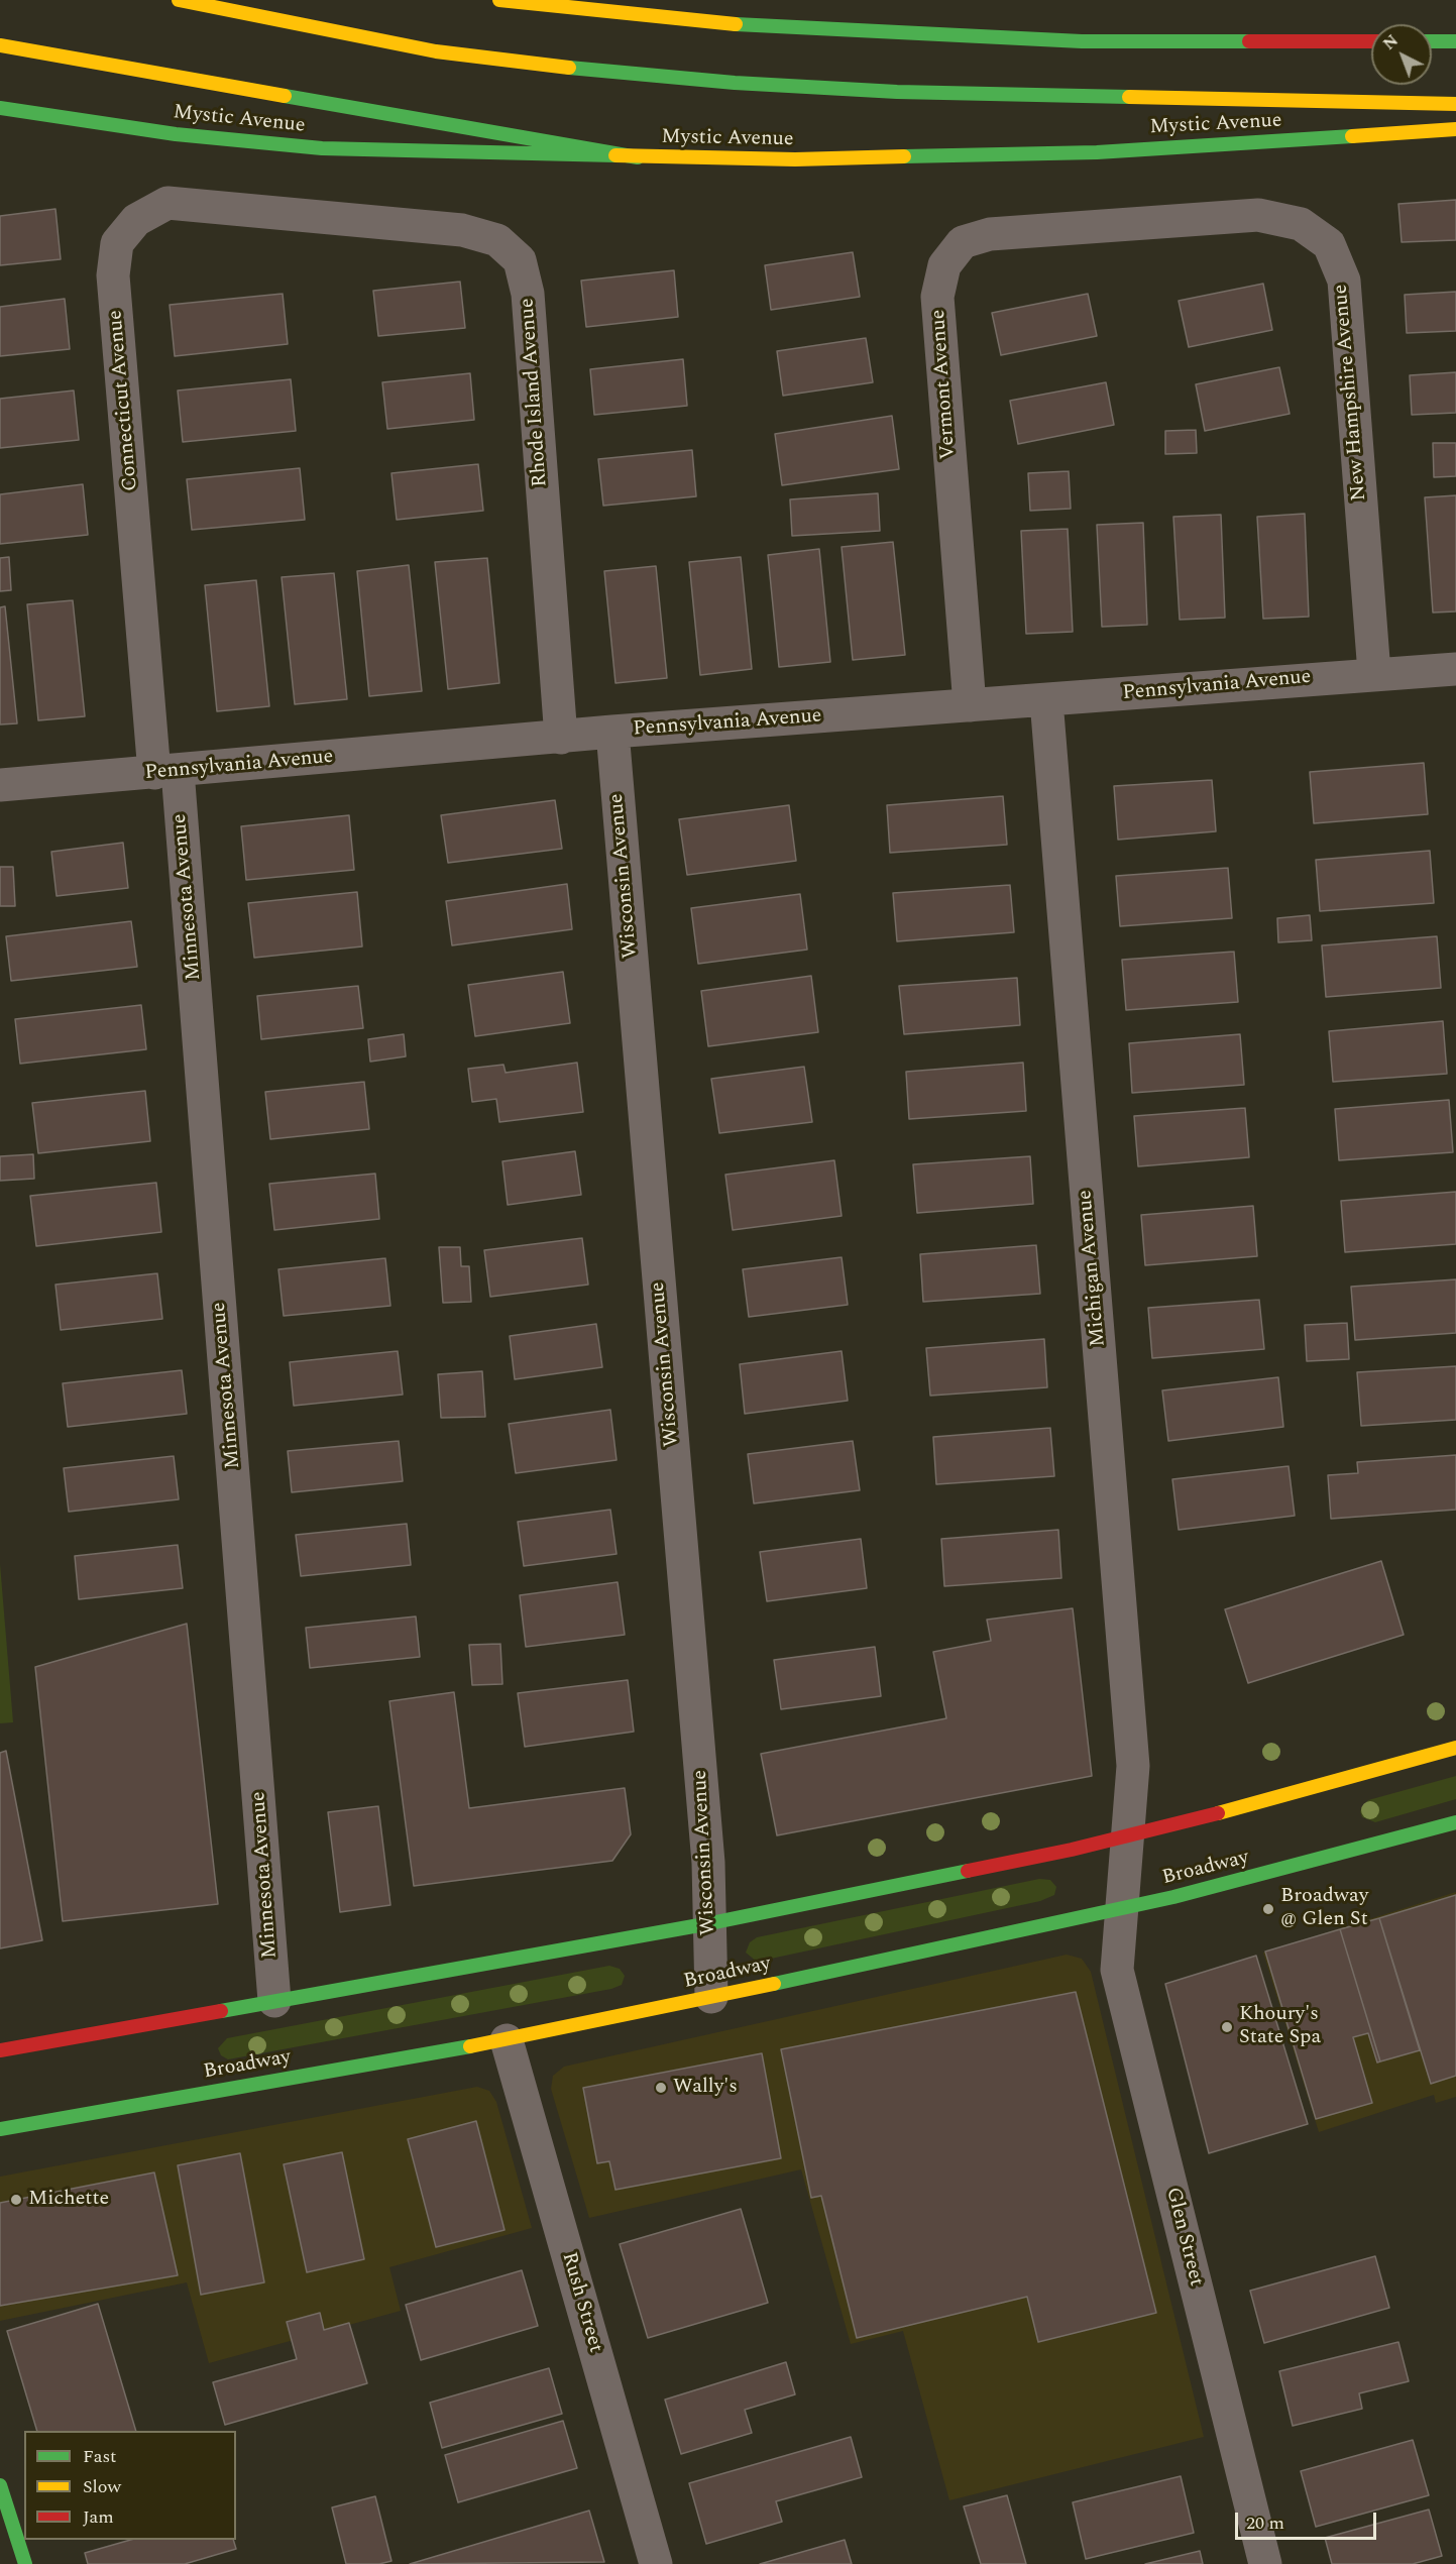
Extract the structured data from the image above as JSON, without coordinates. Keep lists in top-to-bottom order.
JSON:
{
  "streets": {
    "main road": ["Mystic Avenue", "Broadway"],
    "street": [
      "Vermont Avenue",
      "Rhode Island Avenue",
      "New Hampshire Avenue",
      "Connecticut Avenue",
      "Pennsylvania Avenue",
      "Wisconsin Avenue",
      "Minnesota Avenue",
      "Michigan Avenue",
      "Glen Street",
      "Rush Street"
    ]
  },
  "crossings": [
    ["Vermont Avenue", "New Hampshire Avenue"],
    ["Vermont Avenue", "Pennsylvania Avenue"],
    ["Rhode Island Avenue", "Connecticut Avenue"],
    ["Rhode Island Avenue", "Pennsylvania Avenue"],
    ["New Hampshire Avenue", "Pennsylvania Avenue"],
    ["Connecticut Avenue", "Pennsylvania Avenue"],
    ["Connecticut Avenue", "Minnesota Avenue"],
    ["Pennsylvania Avenue", "Wisconsin Avenue"],
    ["Pennsylvania Avenue", "Minnesota Avenue"],
    ["Pennsylvania Avenue", "Michigan Avenue"],
    ["Wisconsin Avenue", "Broadway"],
    ["Michigan Avenue", "Broadway"],
    ["Michigan Avenue", "Glen Street"],
    ["Broadway", "Glen Street"],
    ["Broadway", "Rush Street"]
  ],
  "places": [
    "Broadway @ Glen St",
    "Khoury's State Spa",
    "Wally's",
    "Michette"
  ],
  "legend": ["Fast", "Slow", "Jam"],
  "scale_bar": "20 m",
  "north": "top left"
}
